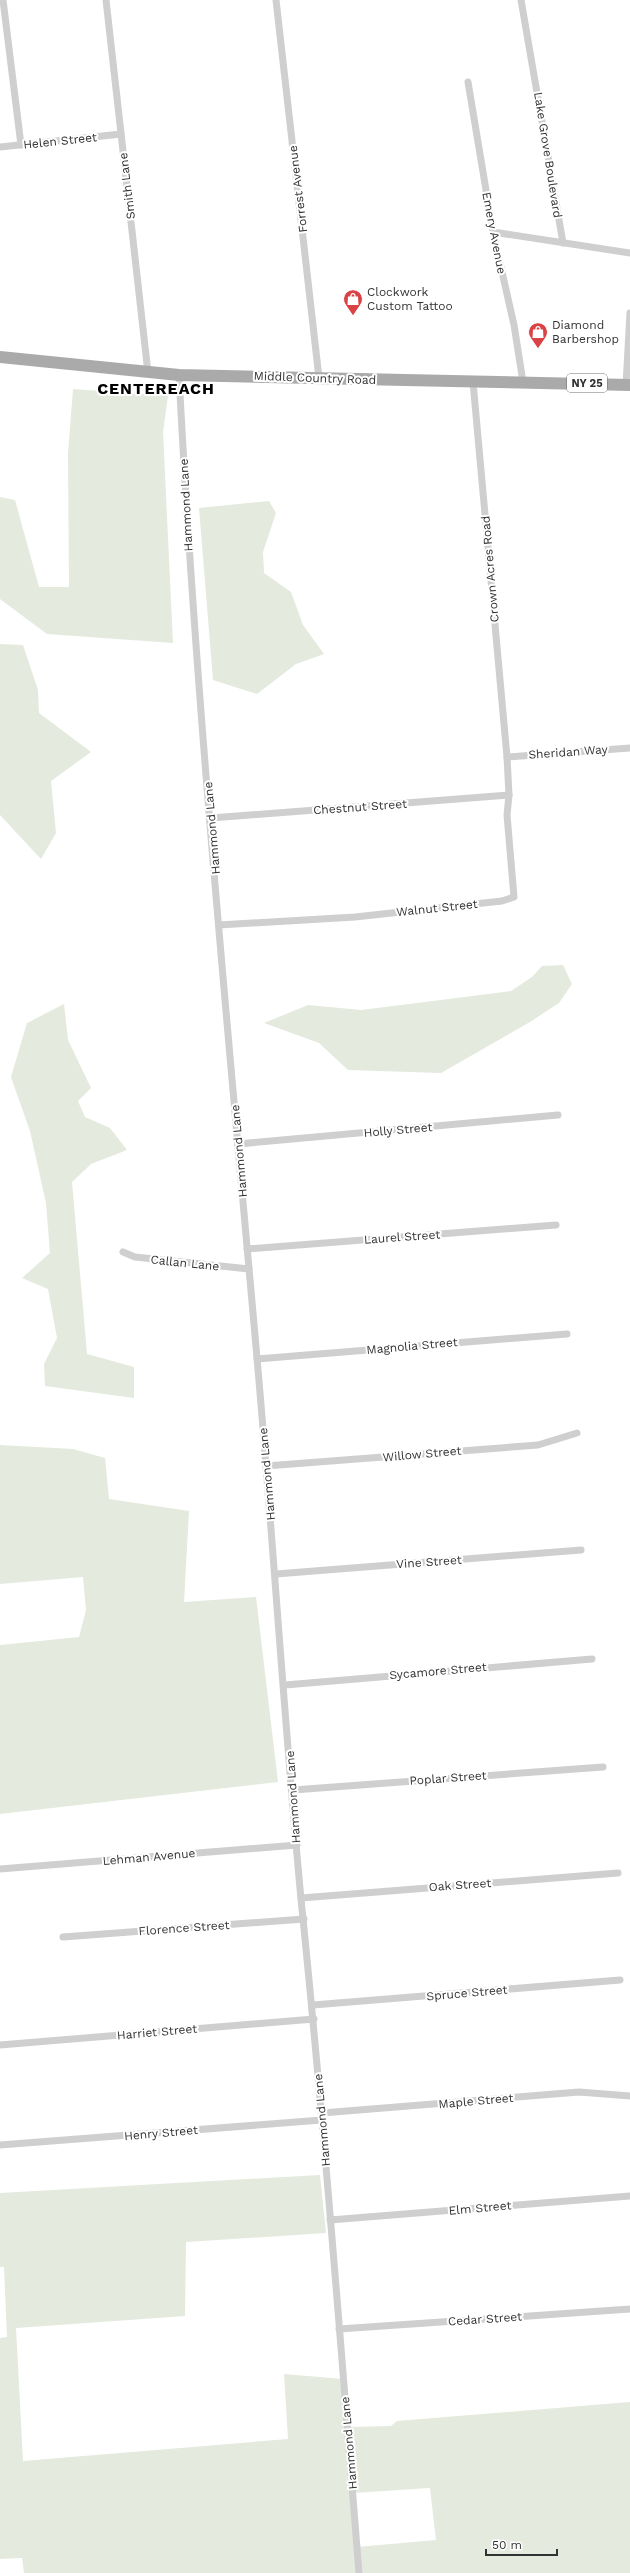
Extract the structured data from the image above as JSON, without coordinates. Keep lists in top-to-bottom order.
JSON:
{
  "streets": {
    "main road": ["Middle Country Road", "NY 25"],
    "street": [
      "Helen Street",
      "Lake Grove Boulevard",
      "Smith Lane",
      "Forrest Avenue",
      "Emery Avenue",
      "Hammond Lane",
      "Crown Acres Road",
      "Sheridan Way",
      "Chestnut Street",
      "Walnut Street",
      "Holly Street",
      "Laurel Street",
      "Callan Lane",
      "Magnolia Street",
      "Willow Street",
      "Vine Street",
      "Sycamore Street",
      "Poplar Street",
      "Lehman Avenue",
      "Oak Street",
      "Florence Street",
      "Spruce Street",
      "Harriet Street",
      "Maple Street",
      "Henry Street",
      "Elm Street",
      "Cedar Street"
    ]
  },
  "crossings": [
    ["Helen Street", "Smith Lane"],
    ["Smith Lane", "Middle Country Road"],
    ["Forrest Avenue", "Middle Country Road"],
    ["Emery Avenue", "Middle Country Road"],
    ["Middle Country Road", "Hammond Lane"],
    ["Middle Country Road", "Crown Acres Road"],
    ["Hammond Lane", "Chestnut Street"],
    ["Hammond Lane", "Walnut Street"],
    ["Hammond Lane", "Holly Street"],
    ["Hammond Lane", "Laurel Street"],
    ["Hammond Lane", "Callan Lane"],
    ["Hammond Lane", "Magnolia Street"],
    ["Hammond Lane", "Willow Street"],
    ["Hammond Lane", "Vine Street"],
    ["Hammond Lane", "Sycamore Street"],
    ["Hammond Lane", "Poplar Street"],
    ["Hammond Lane", "Lehman Avenue"],
    ["Hammond Lane", "Oak Street"],
    ["Hammond Lane", "Florence Street"],
    ["Hammond Lane", "Spruce Street"],
    ["Hammond Lane", "Harriet Street"],
    ["Hammond Lane", "Maple Street"],
    ["Hammond Lane", "Henry Street"],
    ["Hammond Lane", "Elm Street"],
    ["Hammond Lane", "Cedar Street"],
    ["Crown Acres Road", "Sheridan Way"],
    ["Crown Acres Road", "Walnut Street"],
    ["Sheridan Way", "Walnut Street"],
    ["Chestnut Street", "Walnut Street"],
    ["Maple Street", "Henry Street"]
  ],
  "districts": ["CENTEREACH"],
  "places": {
    "shop": ["Clockwork Custom Tattoo", "Diamond Barbershop"]
  },
  "scale_bar": "50 m"
}
